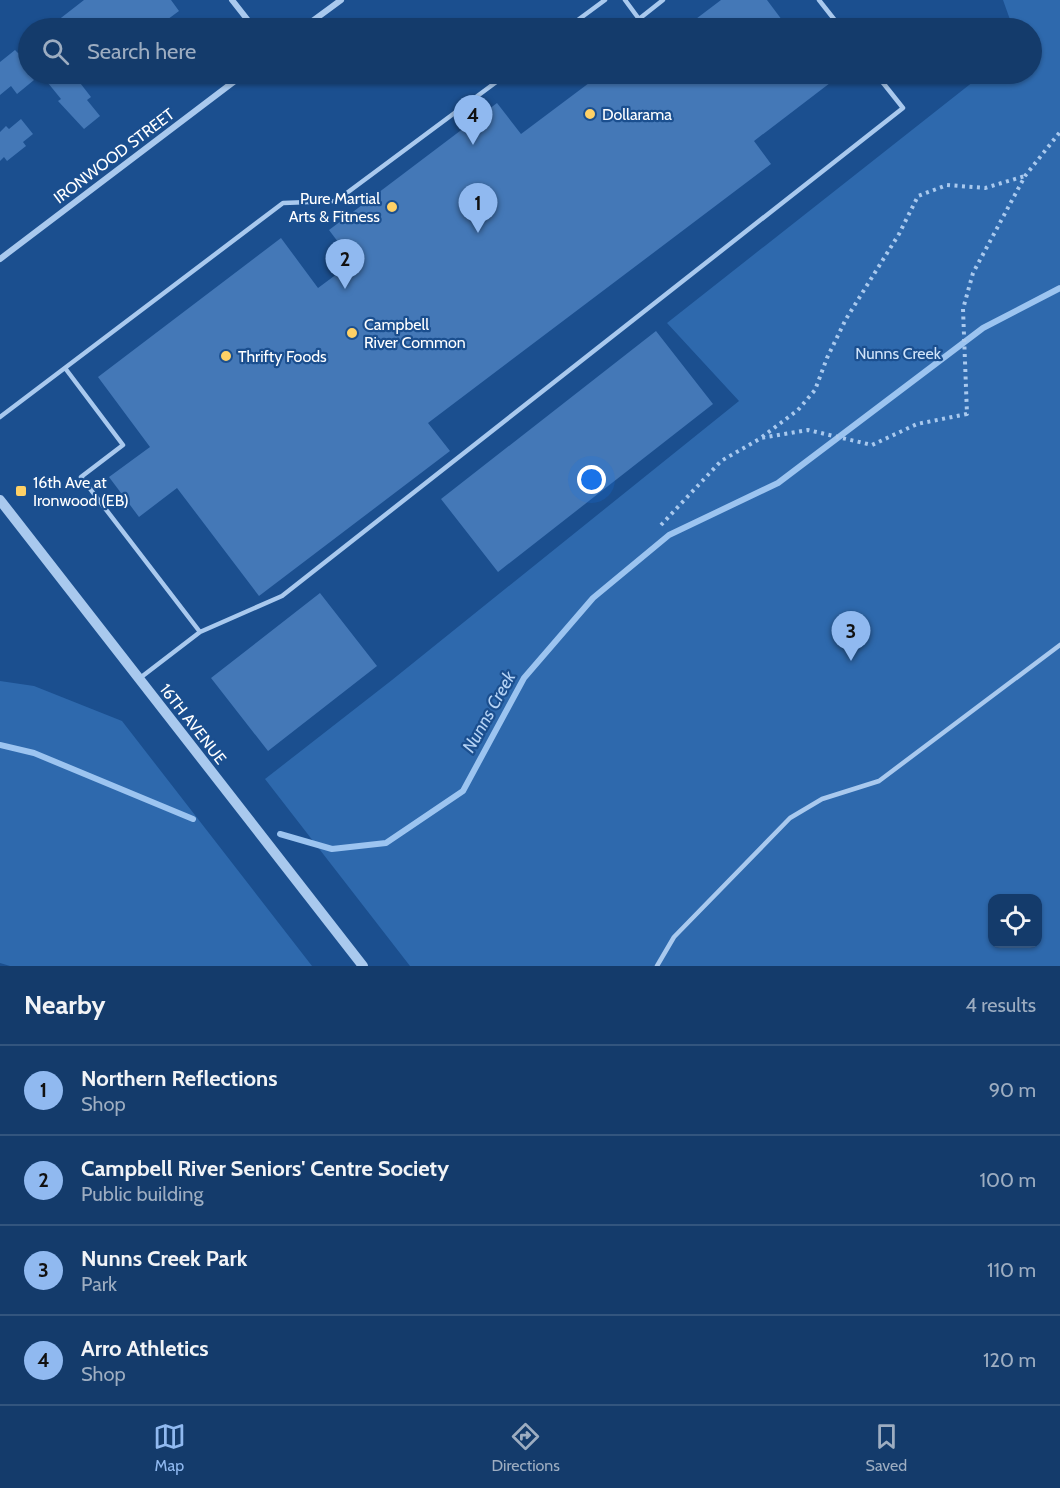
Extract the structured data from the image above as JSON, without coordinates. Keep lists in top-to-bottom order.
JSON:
{
  "streets": {
    "street": ["IRONWOOD STREET", "16TH AVENUE"]
  },
  "water": ["Nunns Creek"],
  "parks": ["Nunns Creek"],
  "places": {
    "other": [
      "Dollarama",
      "Pure Martial Arts & Fitness",
      "Campbell River Common",
      "Thrifty Foods"
    ],
    "transit": ["16th Ave at Ironwood (EB)"]
  },
  "page": {
    "search": "Search here",
    "pins": [
      "4",
      "1",
      "2",
      "3"
    ],
    "heading": ["Nearby", "4 results"],
    "list": [
      {
        "mark": "1",
        "name": "Northern Reflections",
        "note": "Shop",
        "value": "90 m"
      },
      {
        "mark": "2",
        "name": "Campbell River Seniors' Centre Society",
        "note": "Public building",
        "value": "100 m"
      },
      {
        "mark": "3",
        "name": "Nunns Creek Park",
        "note": "Park",
        "value": "110 m"
      },
      {
        "mark": "4",
        "name": "Arro Athletics",
        "note": "Shop",
        "value": "120 m"
      }
    ],
    "nav": ["Map", "Directions", "Saved"]
  }
}
